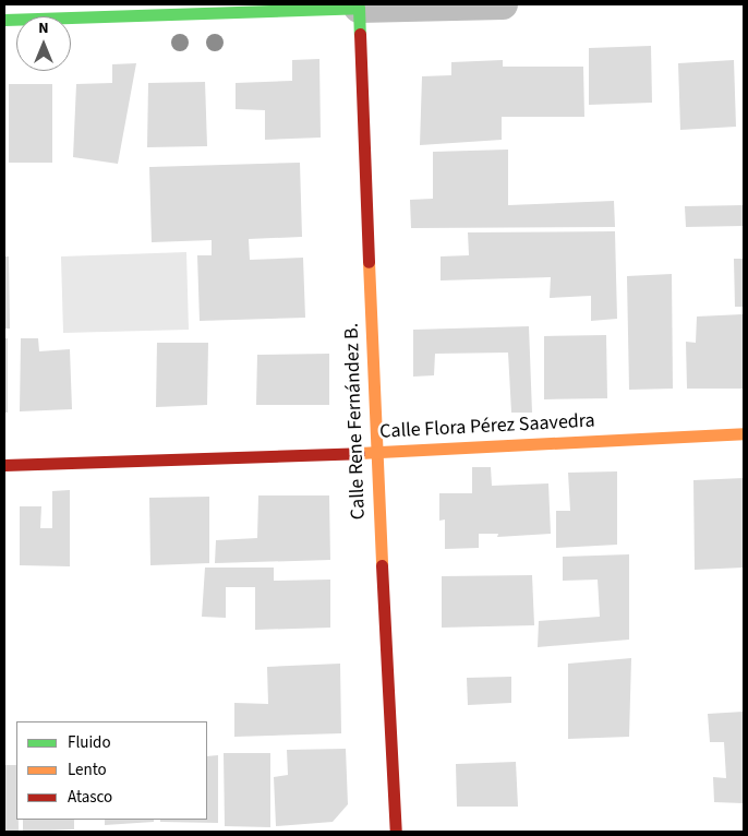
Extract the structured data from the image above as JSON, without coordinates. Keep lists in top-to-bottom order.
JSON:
{
  "streets": {
    "street": ["Calle Rene Fernández B.", "Calle Flora Pérez Saavedra"]
  },
  "crossings": [
    ["Calle Rene Fernández B.", "Calle Flora Pérez Saavedra"]
  ],
  "legend": ["Fluido", "Lento", "Atasco"],
  "north": "top"
}
